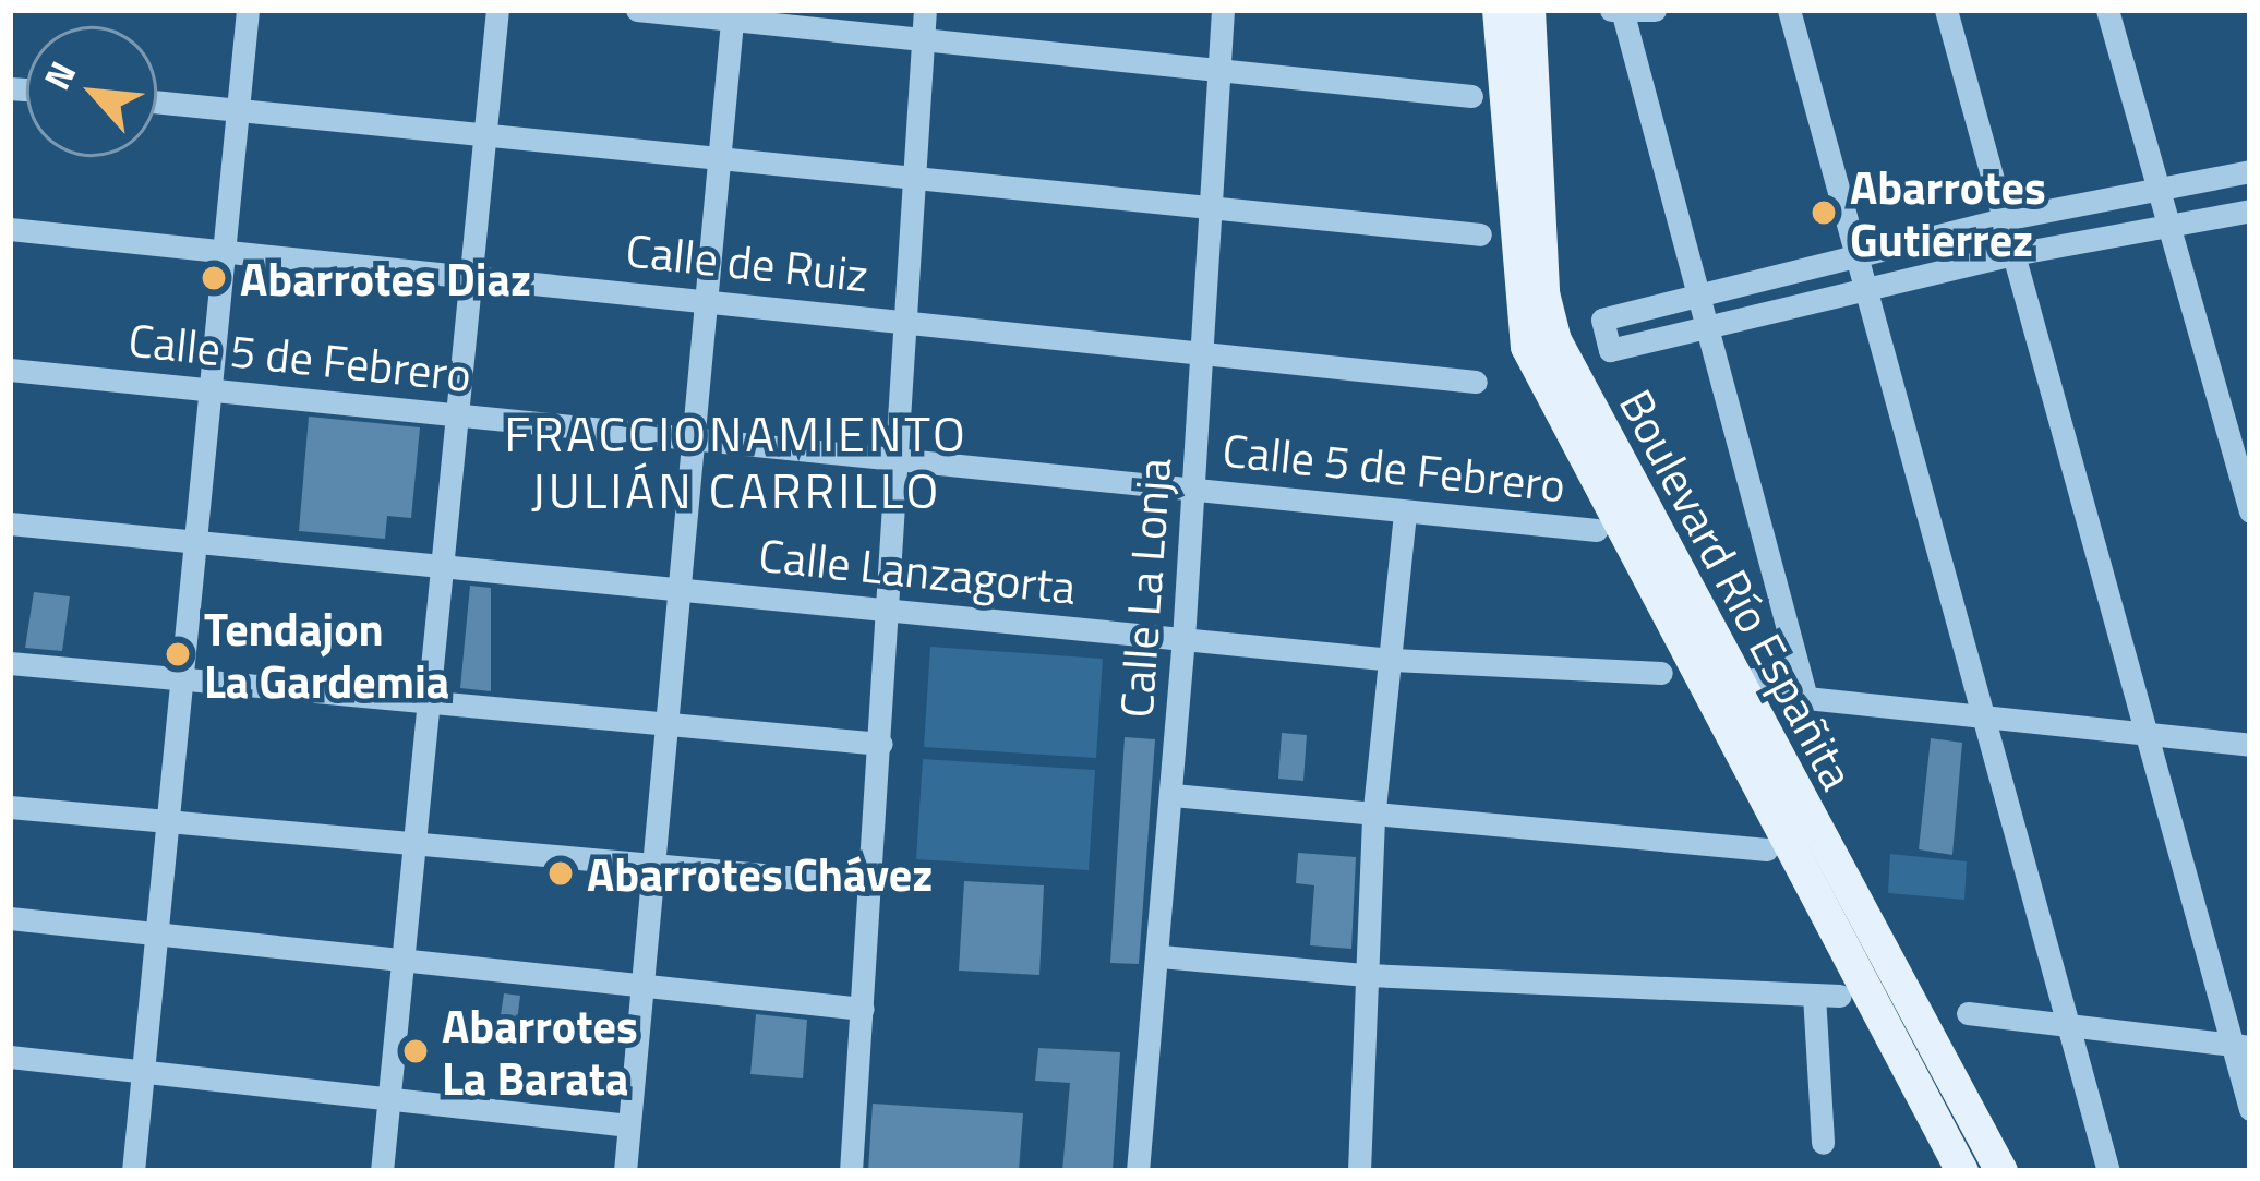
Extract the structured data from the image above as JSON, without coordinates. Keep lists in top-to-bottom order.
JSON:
{
  "streets": {
    "main road": ["Boulevard Río Españita"],
    "street": [
      "Calle de Ruiz",
      "Calle 5 de Febrero",
      "Calle Lanzagorta",
      "Calle La Lonja"
    ]
  },
  "crossings": [
    ["Calle de Ruiz", "Calle La Lonja"],
    ["Calle 5 de Febrero", "Calle La Lonja"],
    ["Calle Lanzagorta", "Calle La Lonja"]
  ],
  "districts": ["FRACCIONAMIENTO JULIÁN CARRILLO"],
  "places": [
    "Abarrotes Gutierrez",
    "Abarrotes Diaz",
    "Tendajon La Gardemia",
    "Abarrotes Chávez",
    "Abarrotes La Barata"
  ],
  "north": "top left"
}
